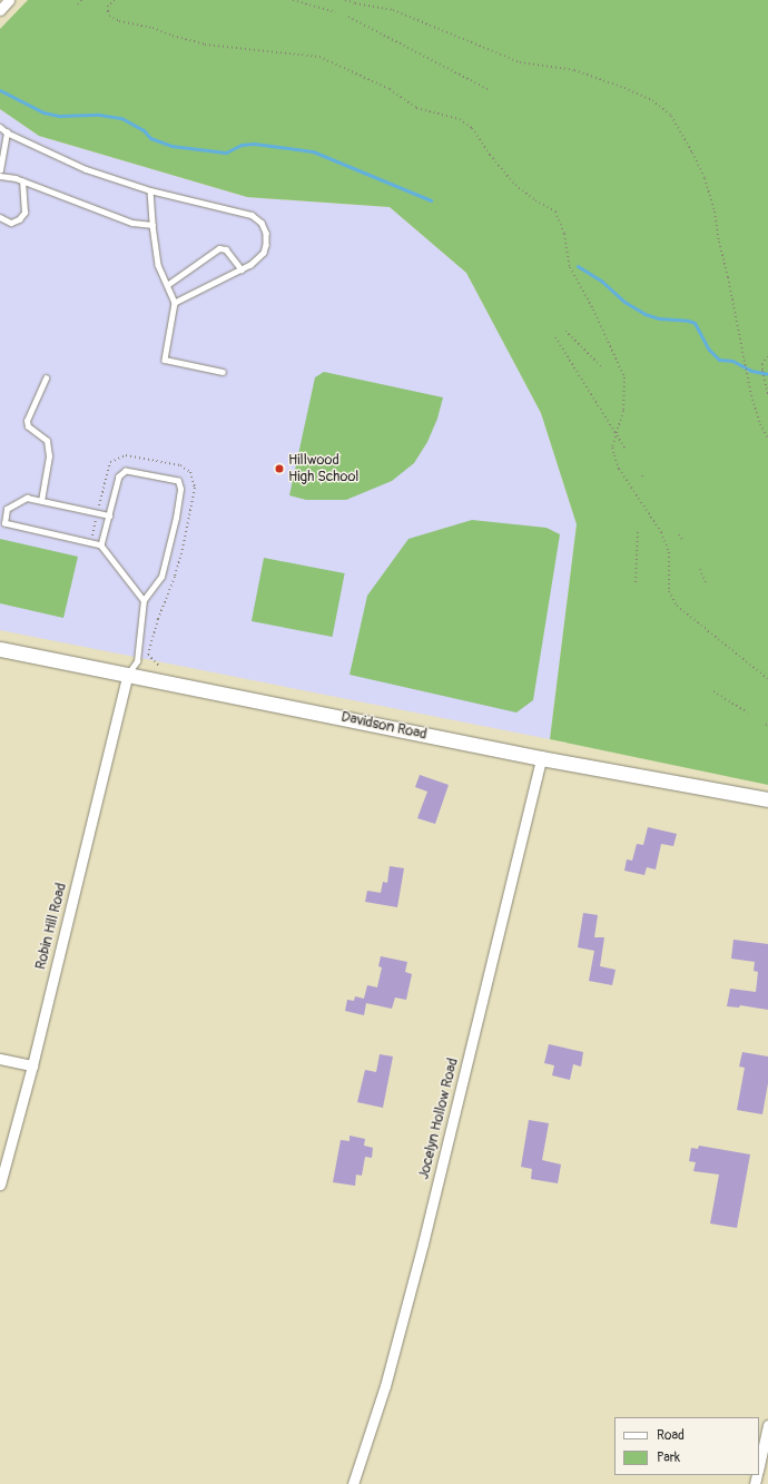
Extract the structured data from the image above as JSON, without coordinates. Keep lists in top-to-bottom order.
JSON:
{
  "streets": {
    "street": ["Davidson Road", "Robin Hill Road", "Jocelyn Hollow Road"]
  },
  "crossings": [
    ["Davidson Road", "Robin Hill Road"],
    ["Davidson Road", "Jocelyn Hollow Road"]
  ],
  "places": ["Hillwood High School"],
  "legend": ["Road", "Park"]
}
